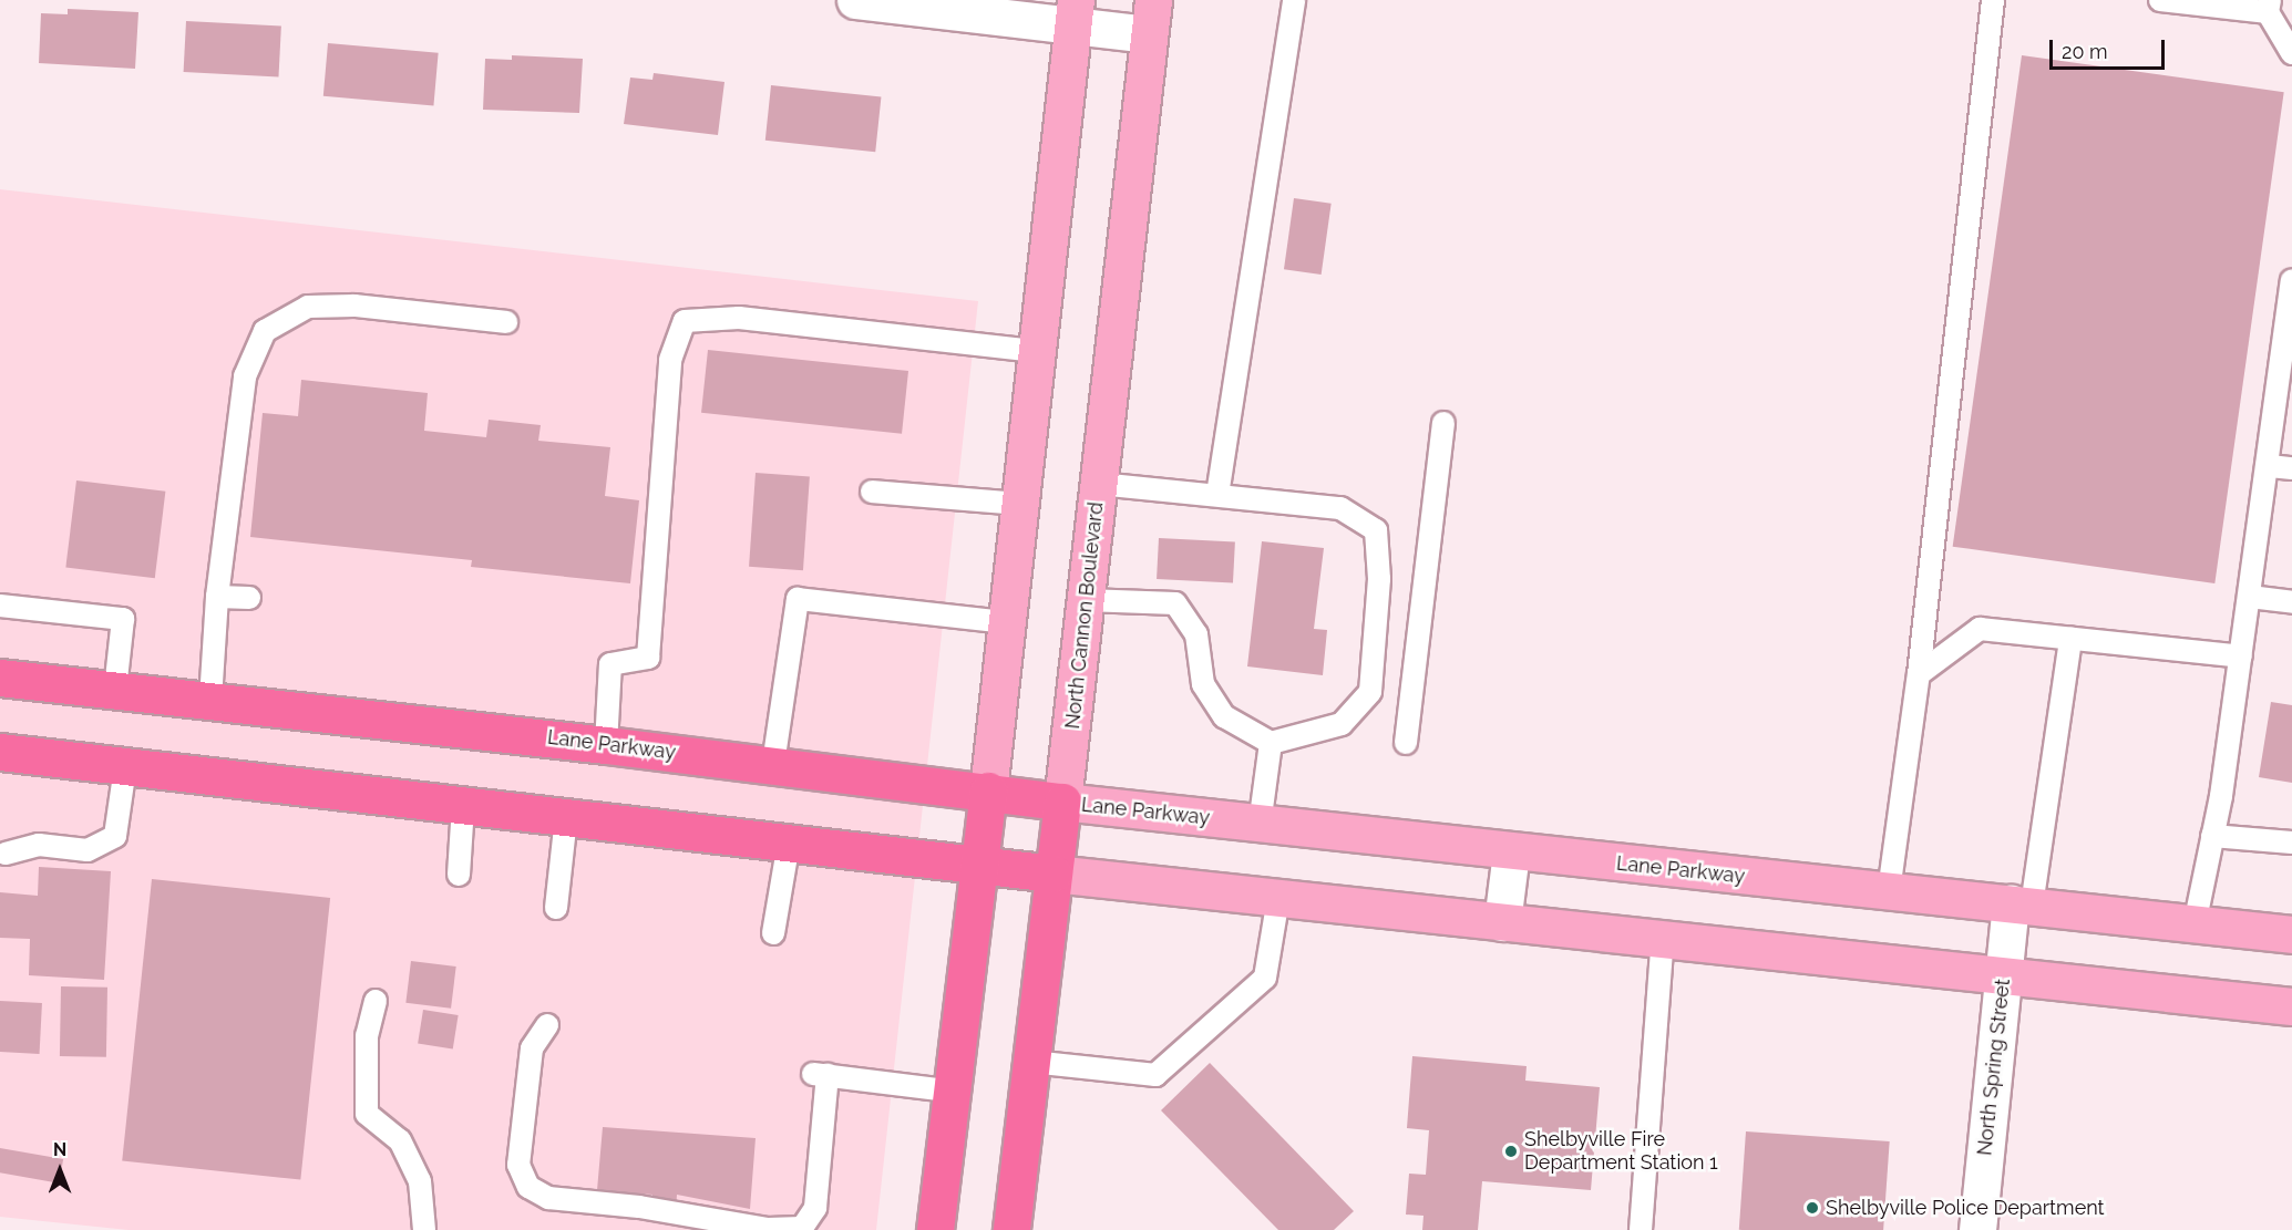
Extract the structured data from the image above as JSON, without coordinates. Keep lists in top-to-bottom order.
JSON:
{
  "streets": {
    "highway": ["North Cannon Boulevard", "Lane Parkway"],
    "street": ["North Spring Street"]
  },
  "crossings": [
    ["North Cannon Boulevard", "Lane Parkway"],
    ["Lane Parkway", "North Spring Street"]
  ],
  "places": ["Shelbyville Fire Department Station 1", "Shelbyville Police Department"],
  "scale_bar": "20 m",
  "north": "top"
}
